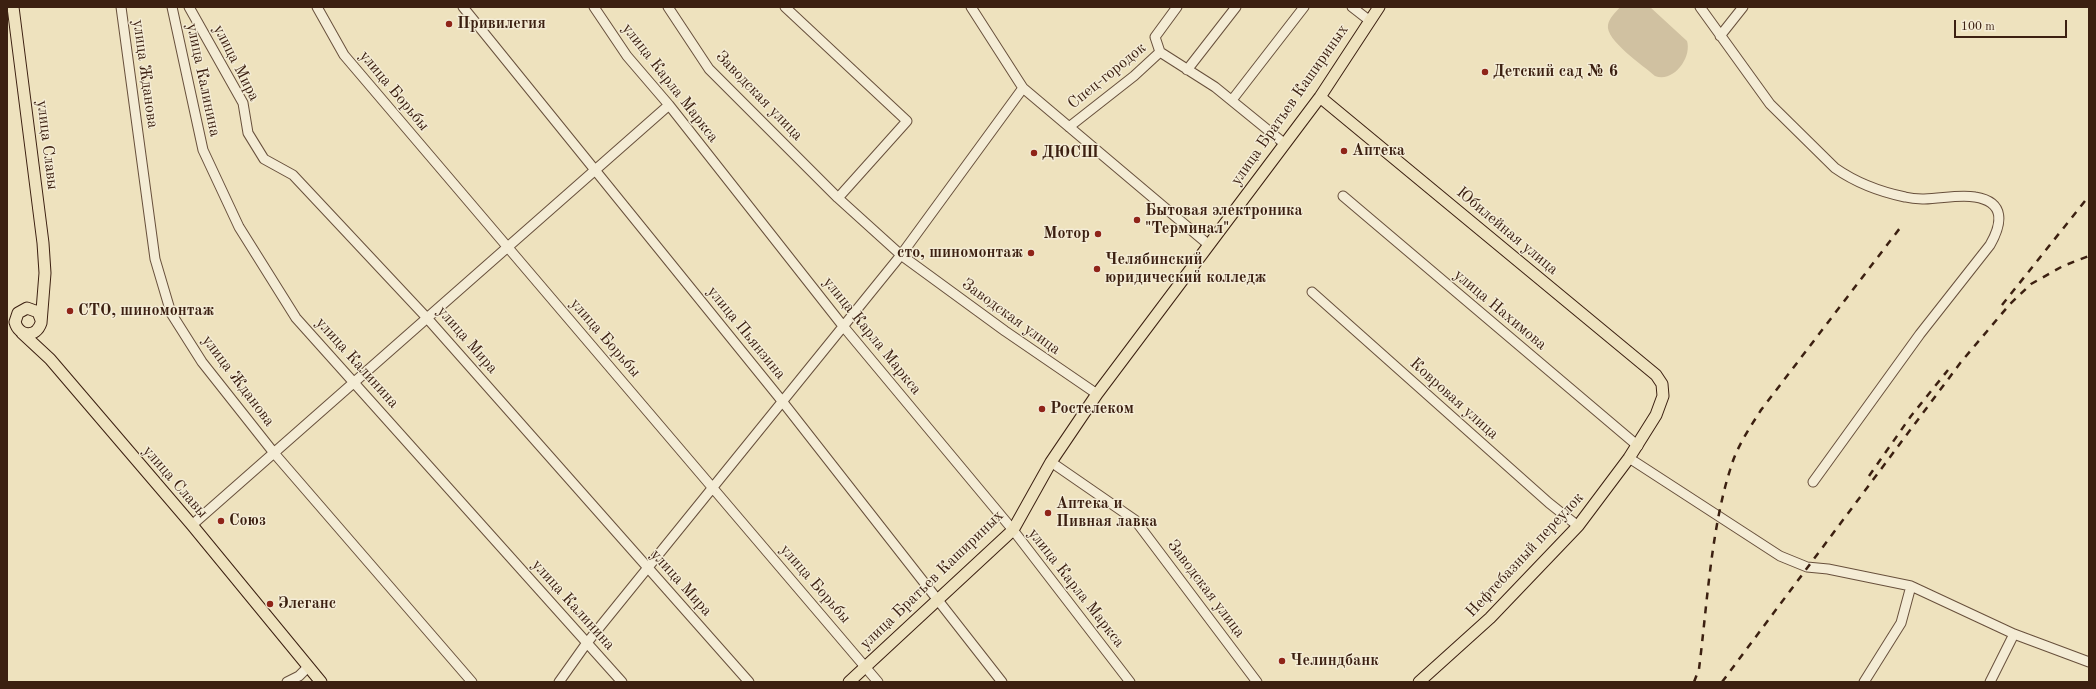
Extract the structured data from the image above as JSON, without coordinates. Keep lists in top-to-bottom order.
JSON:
{
  "streets": {
    "main road": [
      "улица Братьев Кашириных",
      "улица Славы",
      "Юбилейная улица",
      "Нефтебазный переулок"
    ],
    "street": [
      "улица Мира",
      "улица Жданова",
      "Спец-городок",
      "улица Калинина",
      "улица Карла Маркса",
      "улица Борьбы",
      "Заводская улица",
      "улица Нахимова",
      "улица Пьянзина",
      "Ковровая улица"
    ]
  },
  "crossings": [
    ["улица Карла Маркса", "улица Братьев Кашириных"],
    ["улица Борьбы", "улица Братьев Кашириных"],
    ["Заводская улица", "улица Братьев Кашириных"],
    ["улица Братьев Кашириных", "Юбилейная улица"],
    ["улица Братьев Кашириных", "улица Пьянзина"],
    ["Юбилейная улица", "Нефтебазный переулок"],
    ["улица Нахимова", "Нефтебазный переулок"],
    ["Ковровая улица", "Нефтебазный переулок"]
  ],
  "places": [
    "Привилегия",
    "Детский сад № 6",
    "Аптека",
    "ДЮСШ",
    "Бытовая электроника \"Терминал\"",
    "Мотор",
    "сто, шиномонтаж",
    "Челябинский юридический колледж",
    "СТО, шиномонтаж",
    "Ростелеком",
    "Аптека и Пивная лавка",
    "Союз",
    "Элеганс",
    "Челиндбанк"
  ],
  "scale_bar": "100 m"
}
